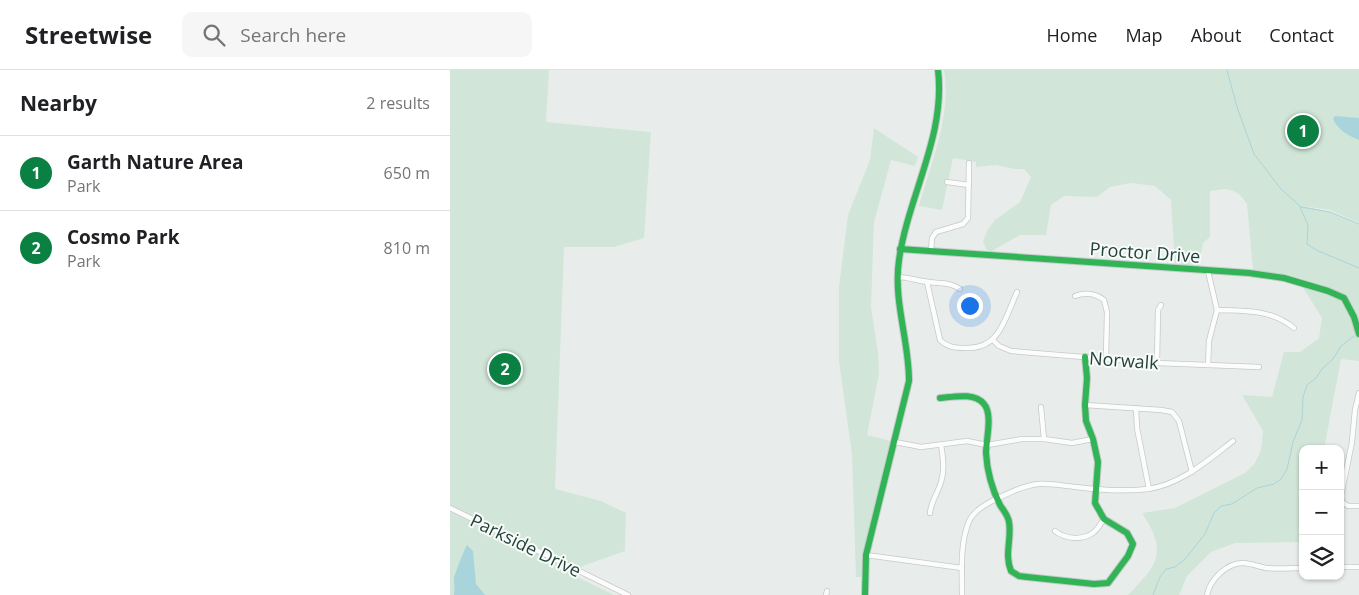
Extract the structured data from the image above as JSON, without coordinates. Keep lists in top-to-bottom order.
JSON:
{
  "streets": {
    "street": ["Proctor Drive", "Norwalk", "Parkside Drive"]
  },
  "page": {
    "header": "Streetwise",
    "search": "Search here",
    "nav": [
      "Home",
      "Map",
      "About",
      "Contact"
    ],
    "heading": ["Nearby", "2 results"],
    "pins": ["1", "2"],
    "list": [
      {
        "mark": "1",
        "name": "Garth Nature Area",
        "note": "Park",
        "value": "650 m"
      },
      {
        "mark": "2",
        "name": "Cosmo Park",
        "note": "Park",
        "value": "810 m"
      }
    ],
    "map_buttons": ["+", "−"]
  }
}
